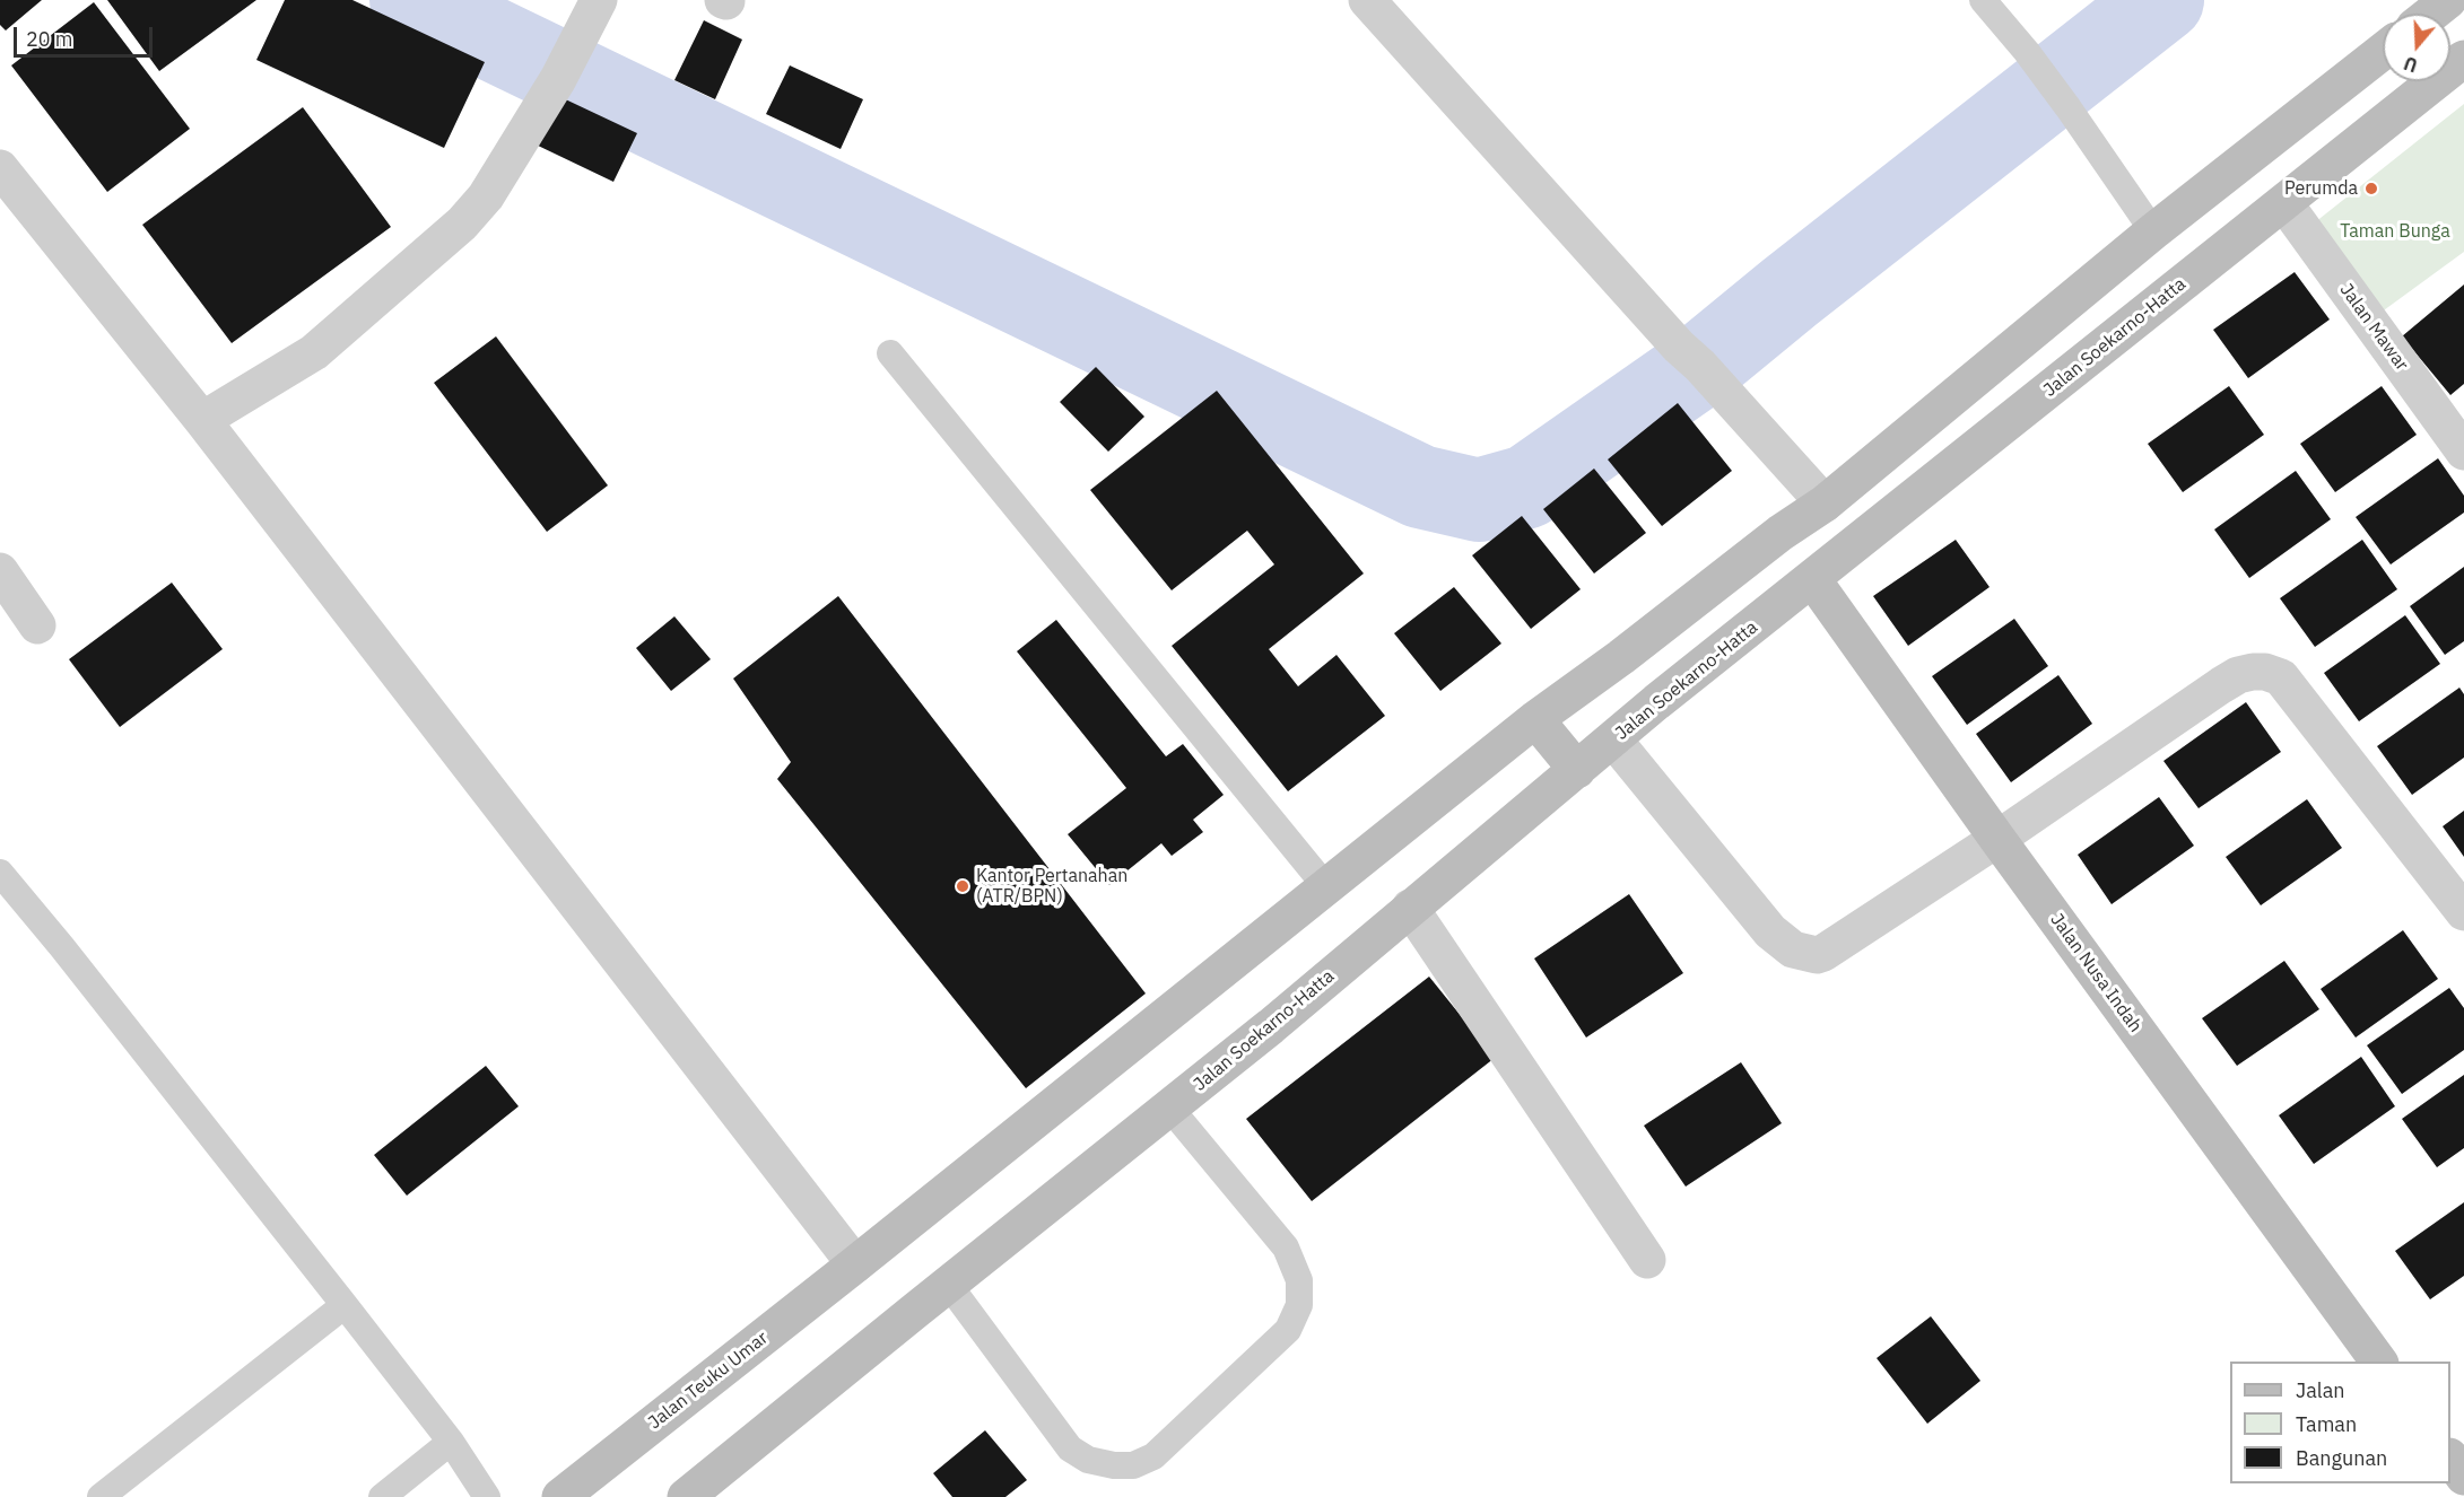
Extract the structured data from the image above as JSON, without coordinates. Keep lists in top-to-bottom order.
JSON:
{
  "streets": {
    "main road": ["Jalan Soekarno-Hatta", "Jalan Nusa Indah", "Jalan Teuku Umar"],
    "street": ["Jalan Mawar"]
  },
  "crossings": [
    ["Jalan Mawar", "Jalan Soekarno-Hatta"],
    ["Jalan Soekarno-Hatta", "Jalan Nusa Indah"]
  ],
  "parks": ["Taman Bunga"],
  "places": ["Perumda", "Kantor Pertanahan (ATR/BPN)"],
  "legend": ["Jalan", "Taman", "Bangunan"],
  "scale_bar": "20 m",
  "north": "bottom"
}
